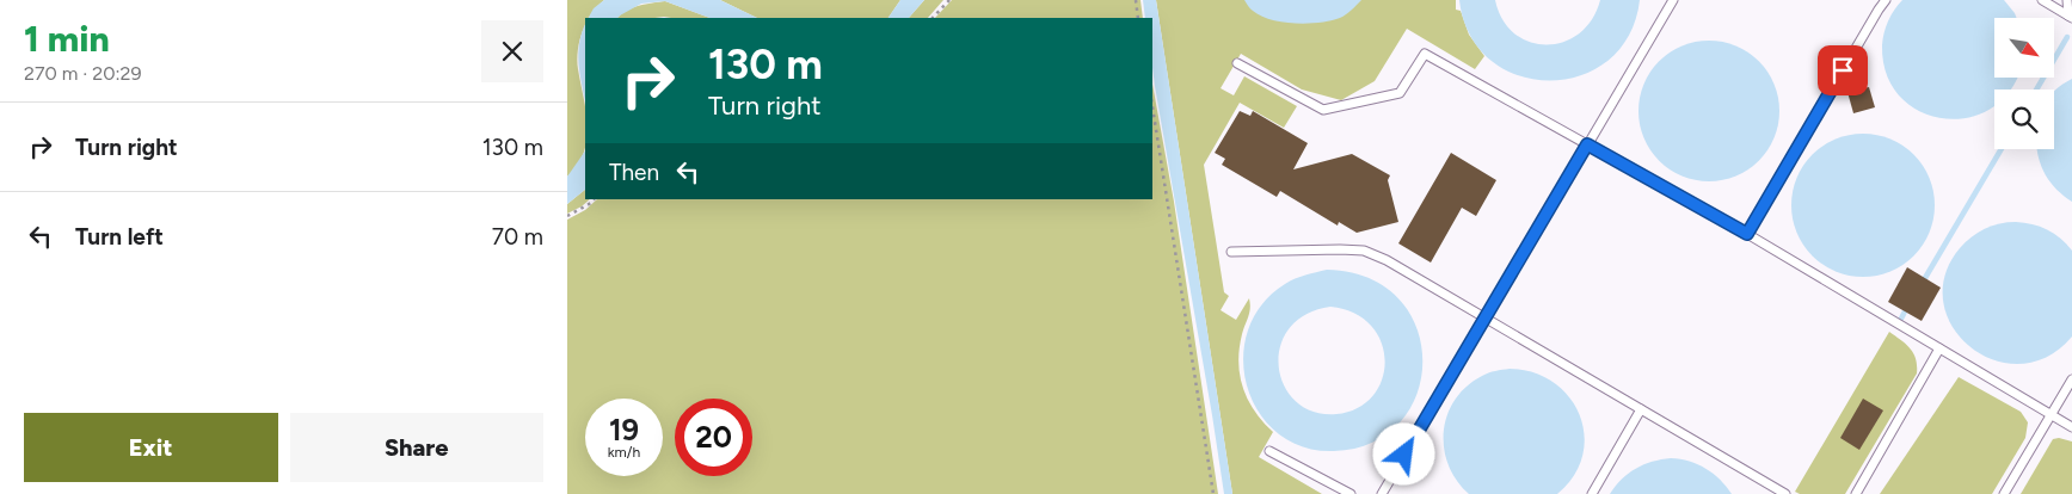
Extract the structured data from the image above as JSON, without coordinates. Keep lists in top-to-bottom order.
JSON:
{
  "north": "bottom right",
  "page": {
    "heading": ["1 min", "270 m · 20:29"],
    "turn": ["130 m", "Turn right"],
    "list": [
      {
        "name": "Turn right",
        "value": "130 m"
      },
      {
        "name": "Turn left",
        "value": "70 m"
      }
    ],
    "then": "Then",
    "speed": "19 km/h",
    "limit": "20",
    "buttons": ["Exit", "Share"]
  }
}
